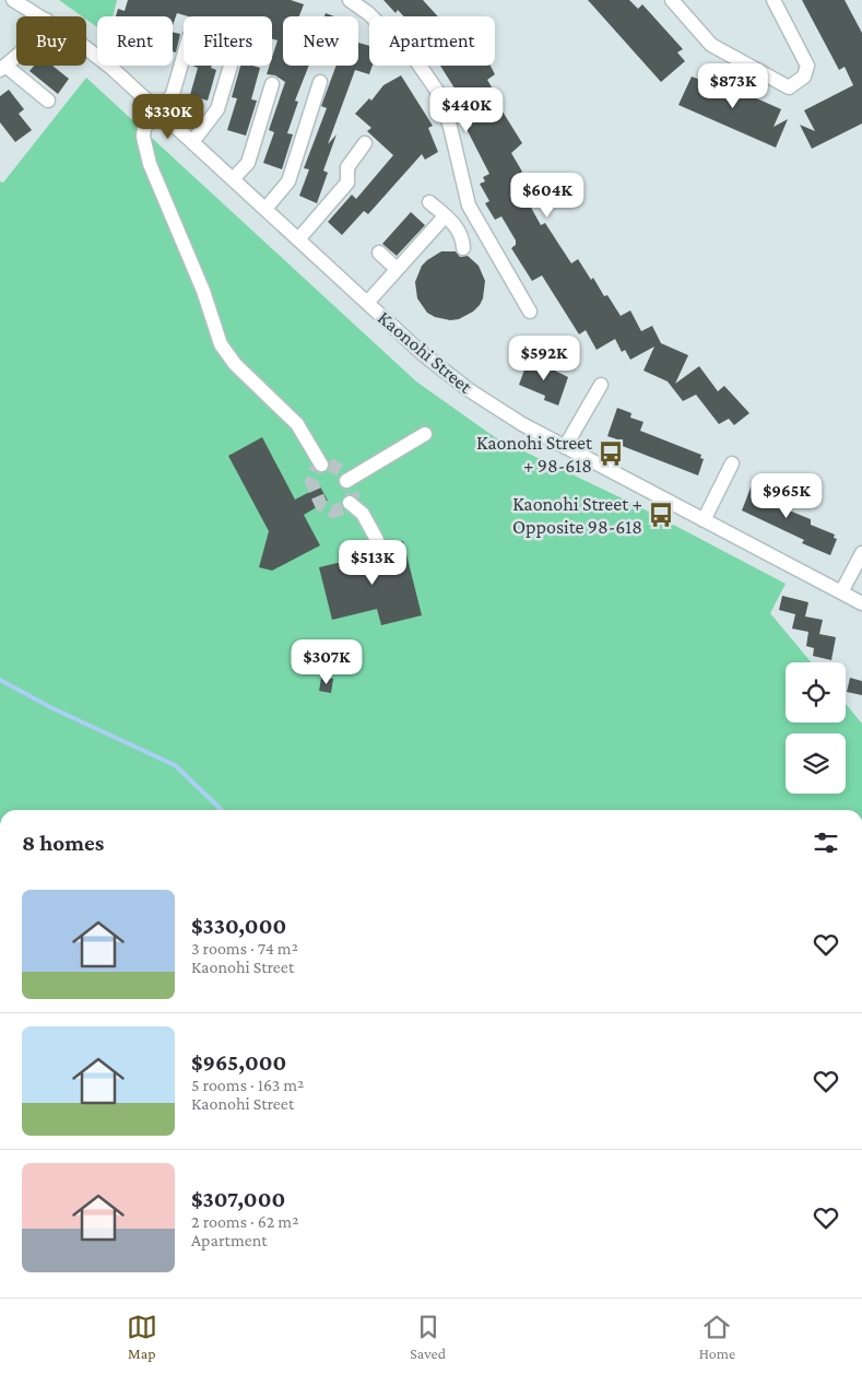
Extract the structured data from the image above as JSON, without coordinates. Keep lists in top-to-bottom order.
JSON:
{
  "streets": {
    "street": ["Kaonohi Street"]
  },
  "places": {
    "bus stop": ["Kaonohi Street + 98-618", "Kaonohi Street + Opposite 98-618"]
  },
  "page": {
    "chip": [
      "Buy",
      "Rent",
      "Filters",
      "New",
      "Apartment"
    ],
    "price": [
      "$873K",
      "$440K",
      "$330K",
      "$604K",
      "$592K",
      "$965K",
      "$513K",
      "$307K"
    ],
    "heading": "8 homes",
    "list": [
      {
        "name": "$330,000",
        "note": "3 rooms · 74 m² · Kaonohi Street"
      },
      {
        "name": "$965,000",
        "note": "5 rooms · 163 m² · Kaonohi Street"
      },
      {
        "name": "$307,000",
        "note": "2 rooms · 62 m² · Apartment"
      }
    ],
    "tabs": ["Map", "Saved", "Home"]
  }
}
